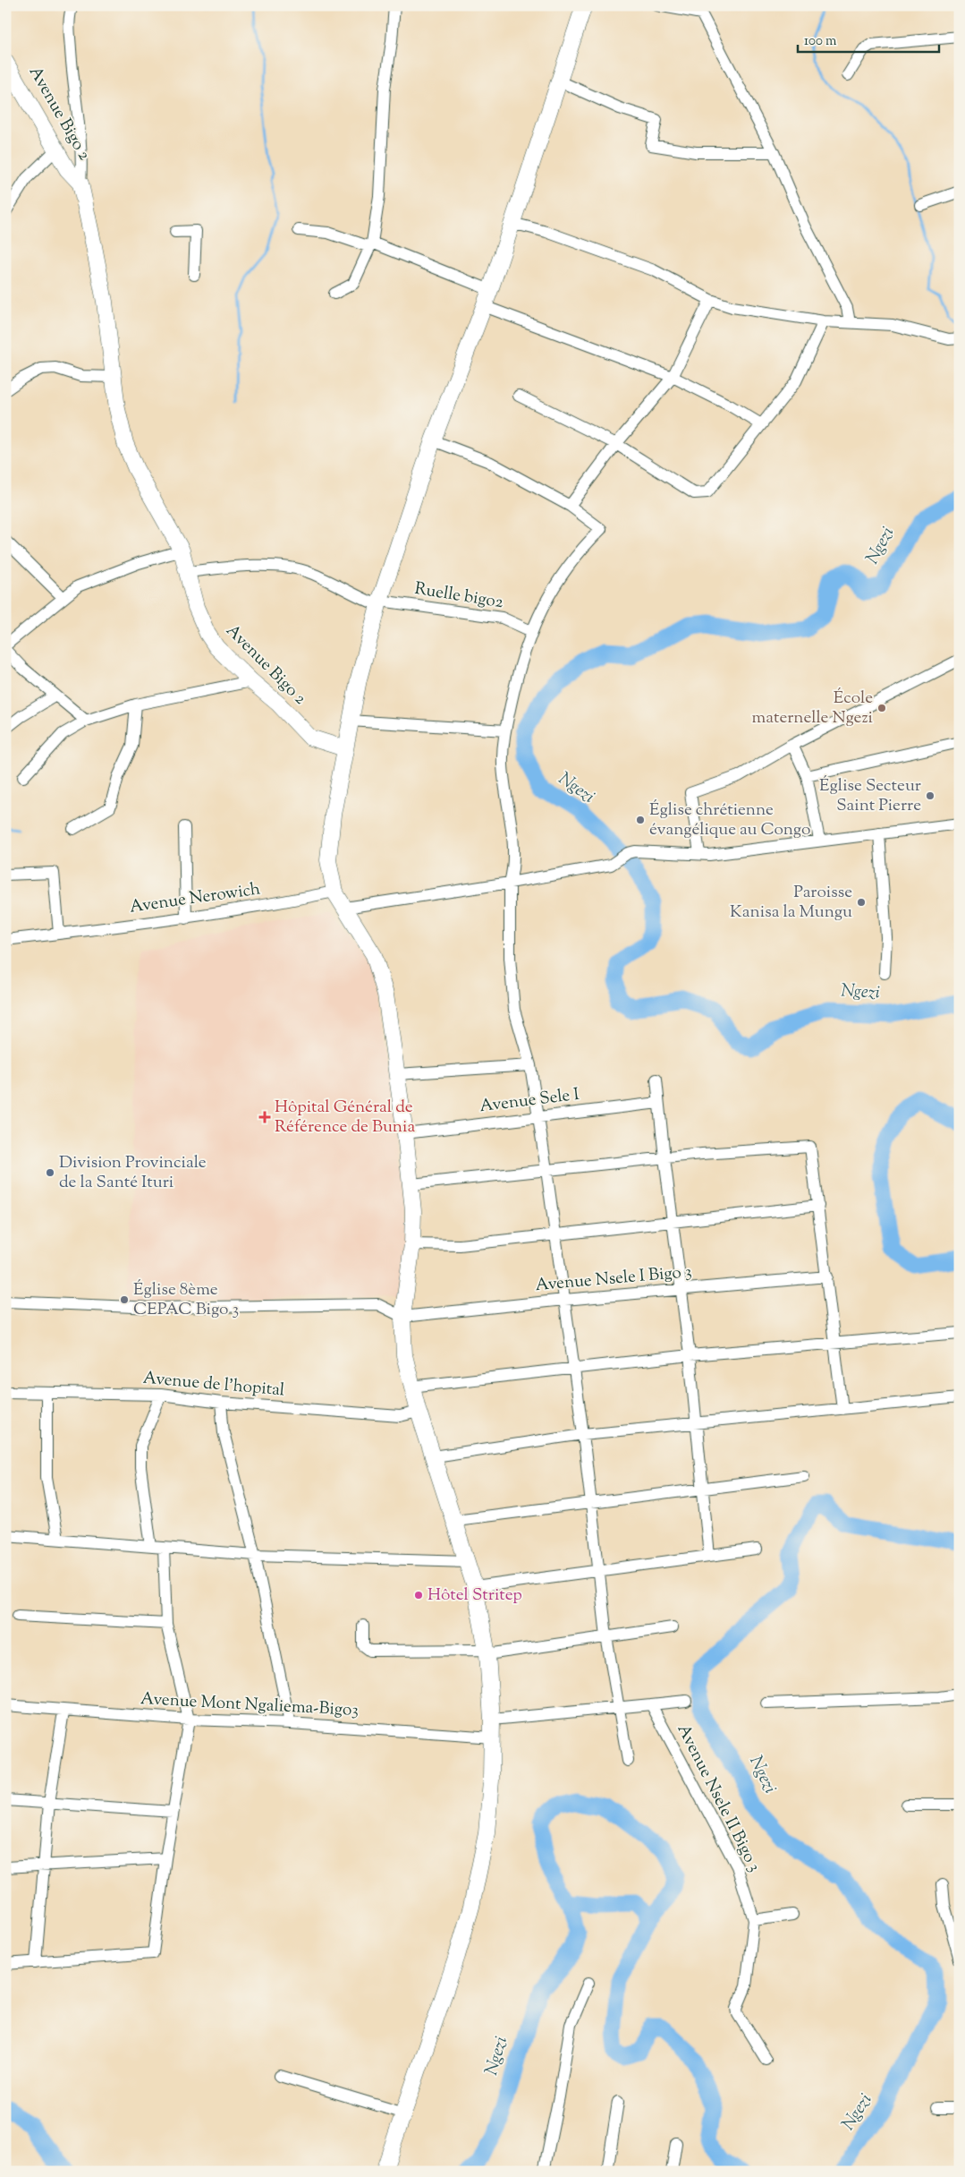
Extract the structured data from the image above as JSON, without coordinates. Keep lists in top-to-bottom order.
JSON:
{
  "streets": {
    "street": [
      "Avenue Bigo 2",
      "Ruelle bigo2",
      "Avenue Nerowich",
      "Avenue Sele I",
      "Avenue Nsele I Bigo 3",
      "Avenue de l'hopital",
      "Avenue Mont Ngaliema-Bigo3",
      "Avenue Nsele II Bigo 3"
    ]
  },
  "crossings": [
    ["Avenue Bigo 2", "Ruelle bigo2"]
  ],
  "water": ["Ngezi"],
  "places": {
    "other": [
      "École maternelle Ngezi",
      "Église Secteur Saint Pierre",
      "Église chrétienne évangélique au Congo",
      "Paroisse Kanisa la Mungu",
      "Division Provinciale de la Santé Ituri",
      "Église 8ème CEPAC Bigo 3",
      "Hôtel Stritep"
    ],
    "health": ["Hôpital Général de Référence de Bunia"]
  },
  "scale_bar": "100 m"
}
